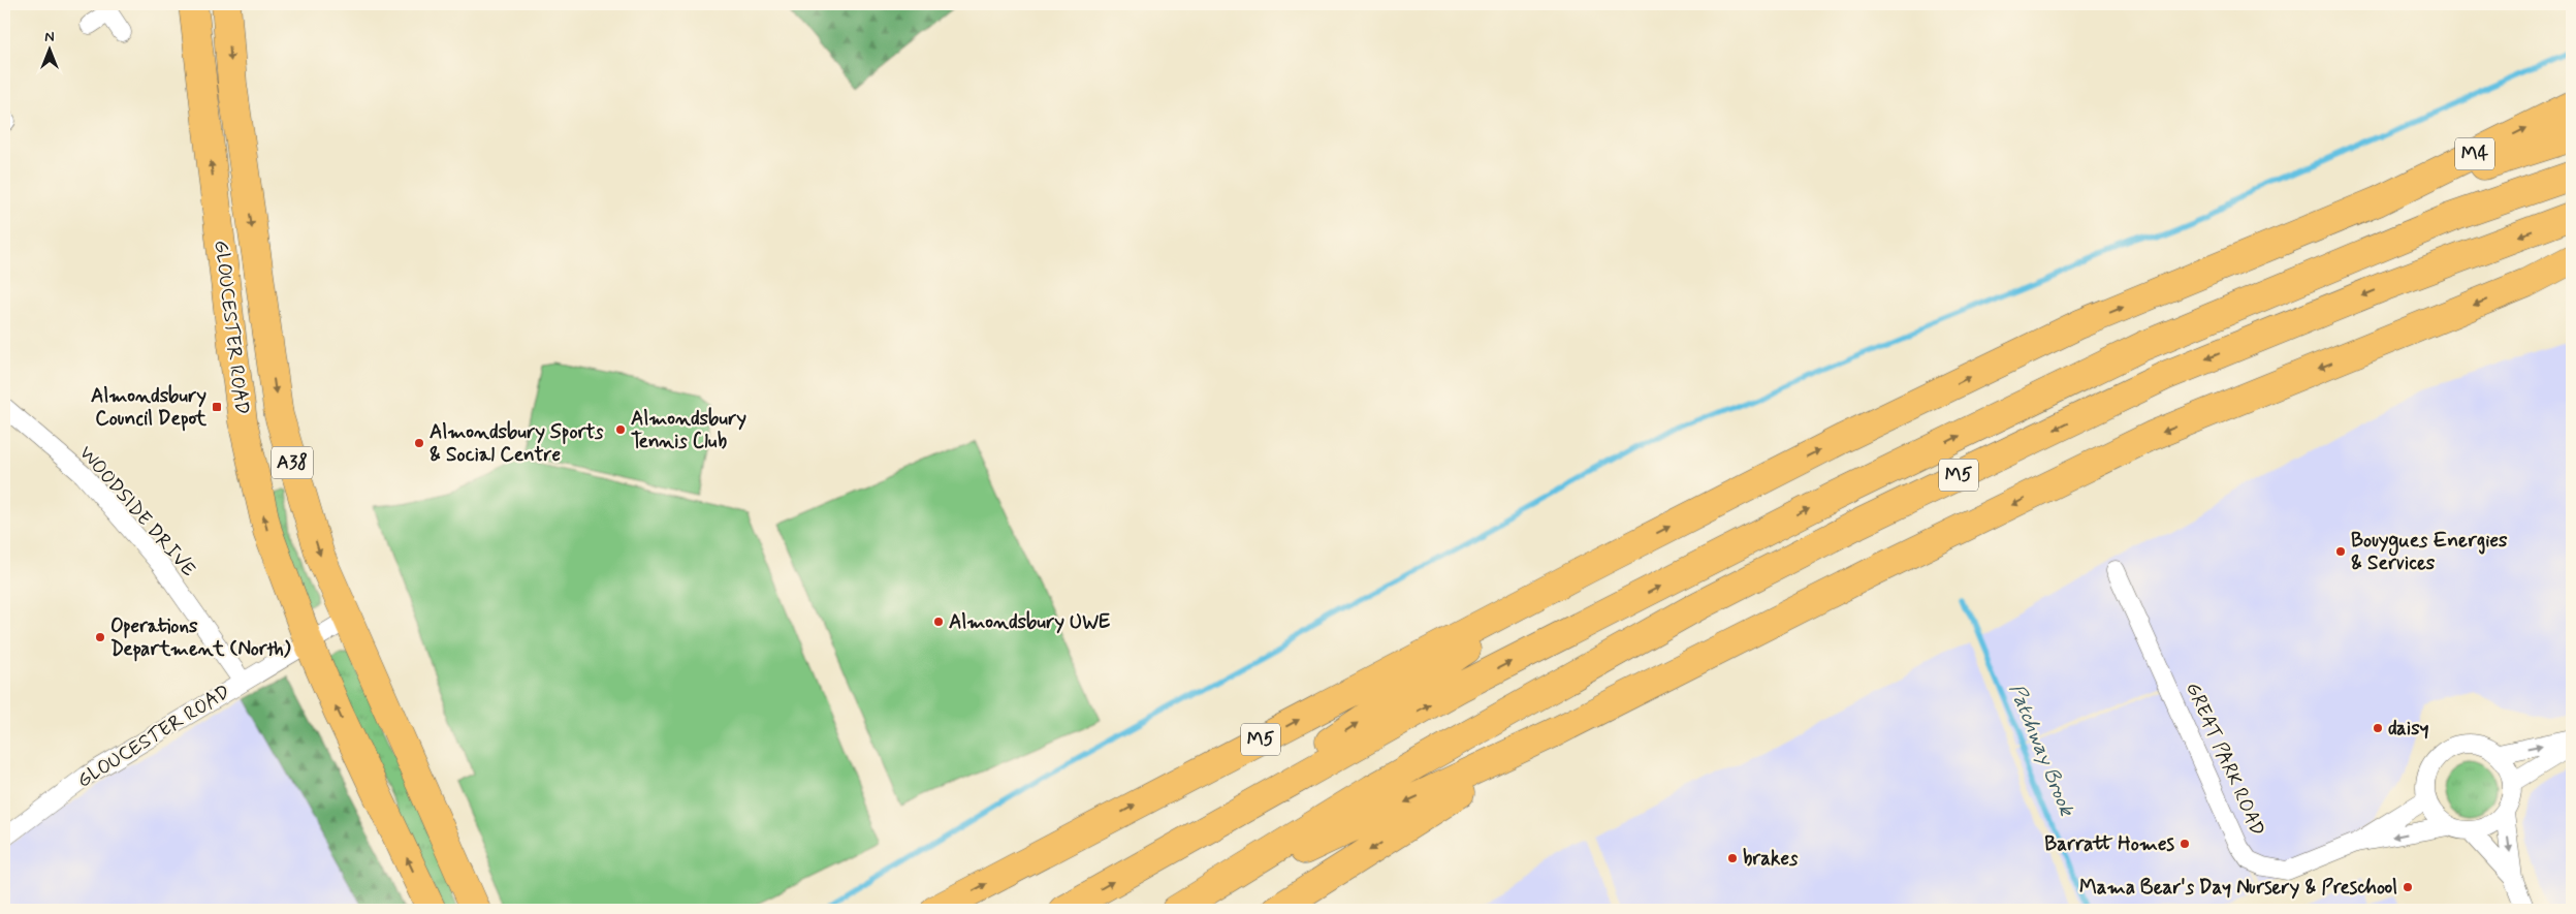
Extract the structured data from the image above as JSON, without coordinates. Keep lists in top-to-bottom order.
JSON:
{
  "streets": {
    "main road": [
      "M4",
      "GLOUCESTER ROAD",
      "A38",
      "M5"
    ],
    "street": ["WOODSIDE DRIVE", "GREAT PARK ROAD"]
  },
  "crossings": [
    ["M4", "M5"],
    ["GLOUCESTER ROAD", "WOODSIDE DRIVE"]
  ],
  "water": ["Patchway Brook"],
  "places": {
    "transit": ["Almondsbury Council Depot"],
    "other": [
      "Almondsbury Tennis Club",
      "Almondsbury Sports & Social Centre",
      "Bouygues Energies & Services",
      "Almondsbury UWE",
      "Operations Department (North)",
      "daisy",
      "Barratt Homes",
      "brakes",
      "Mama Bear's Day Nursery & Preschool"
    ]
  },
  "north": "top"
}
